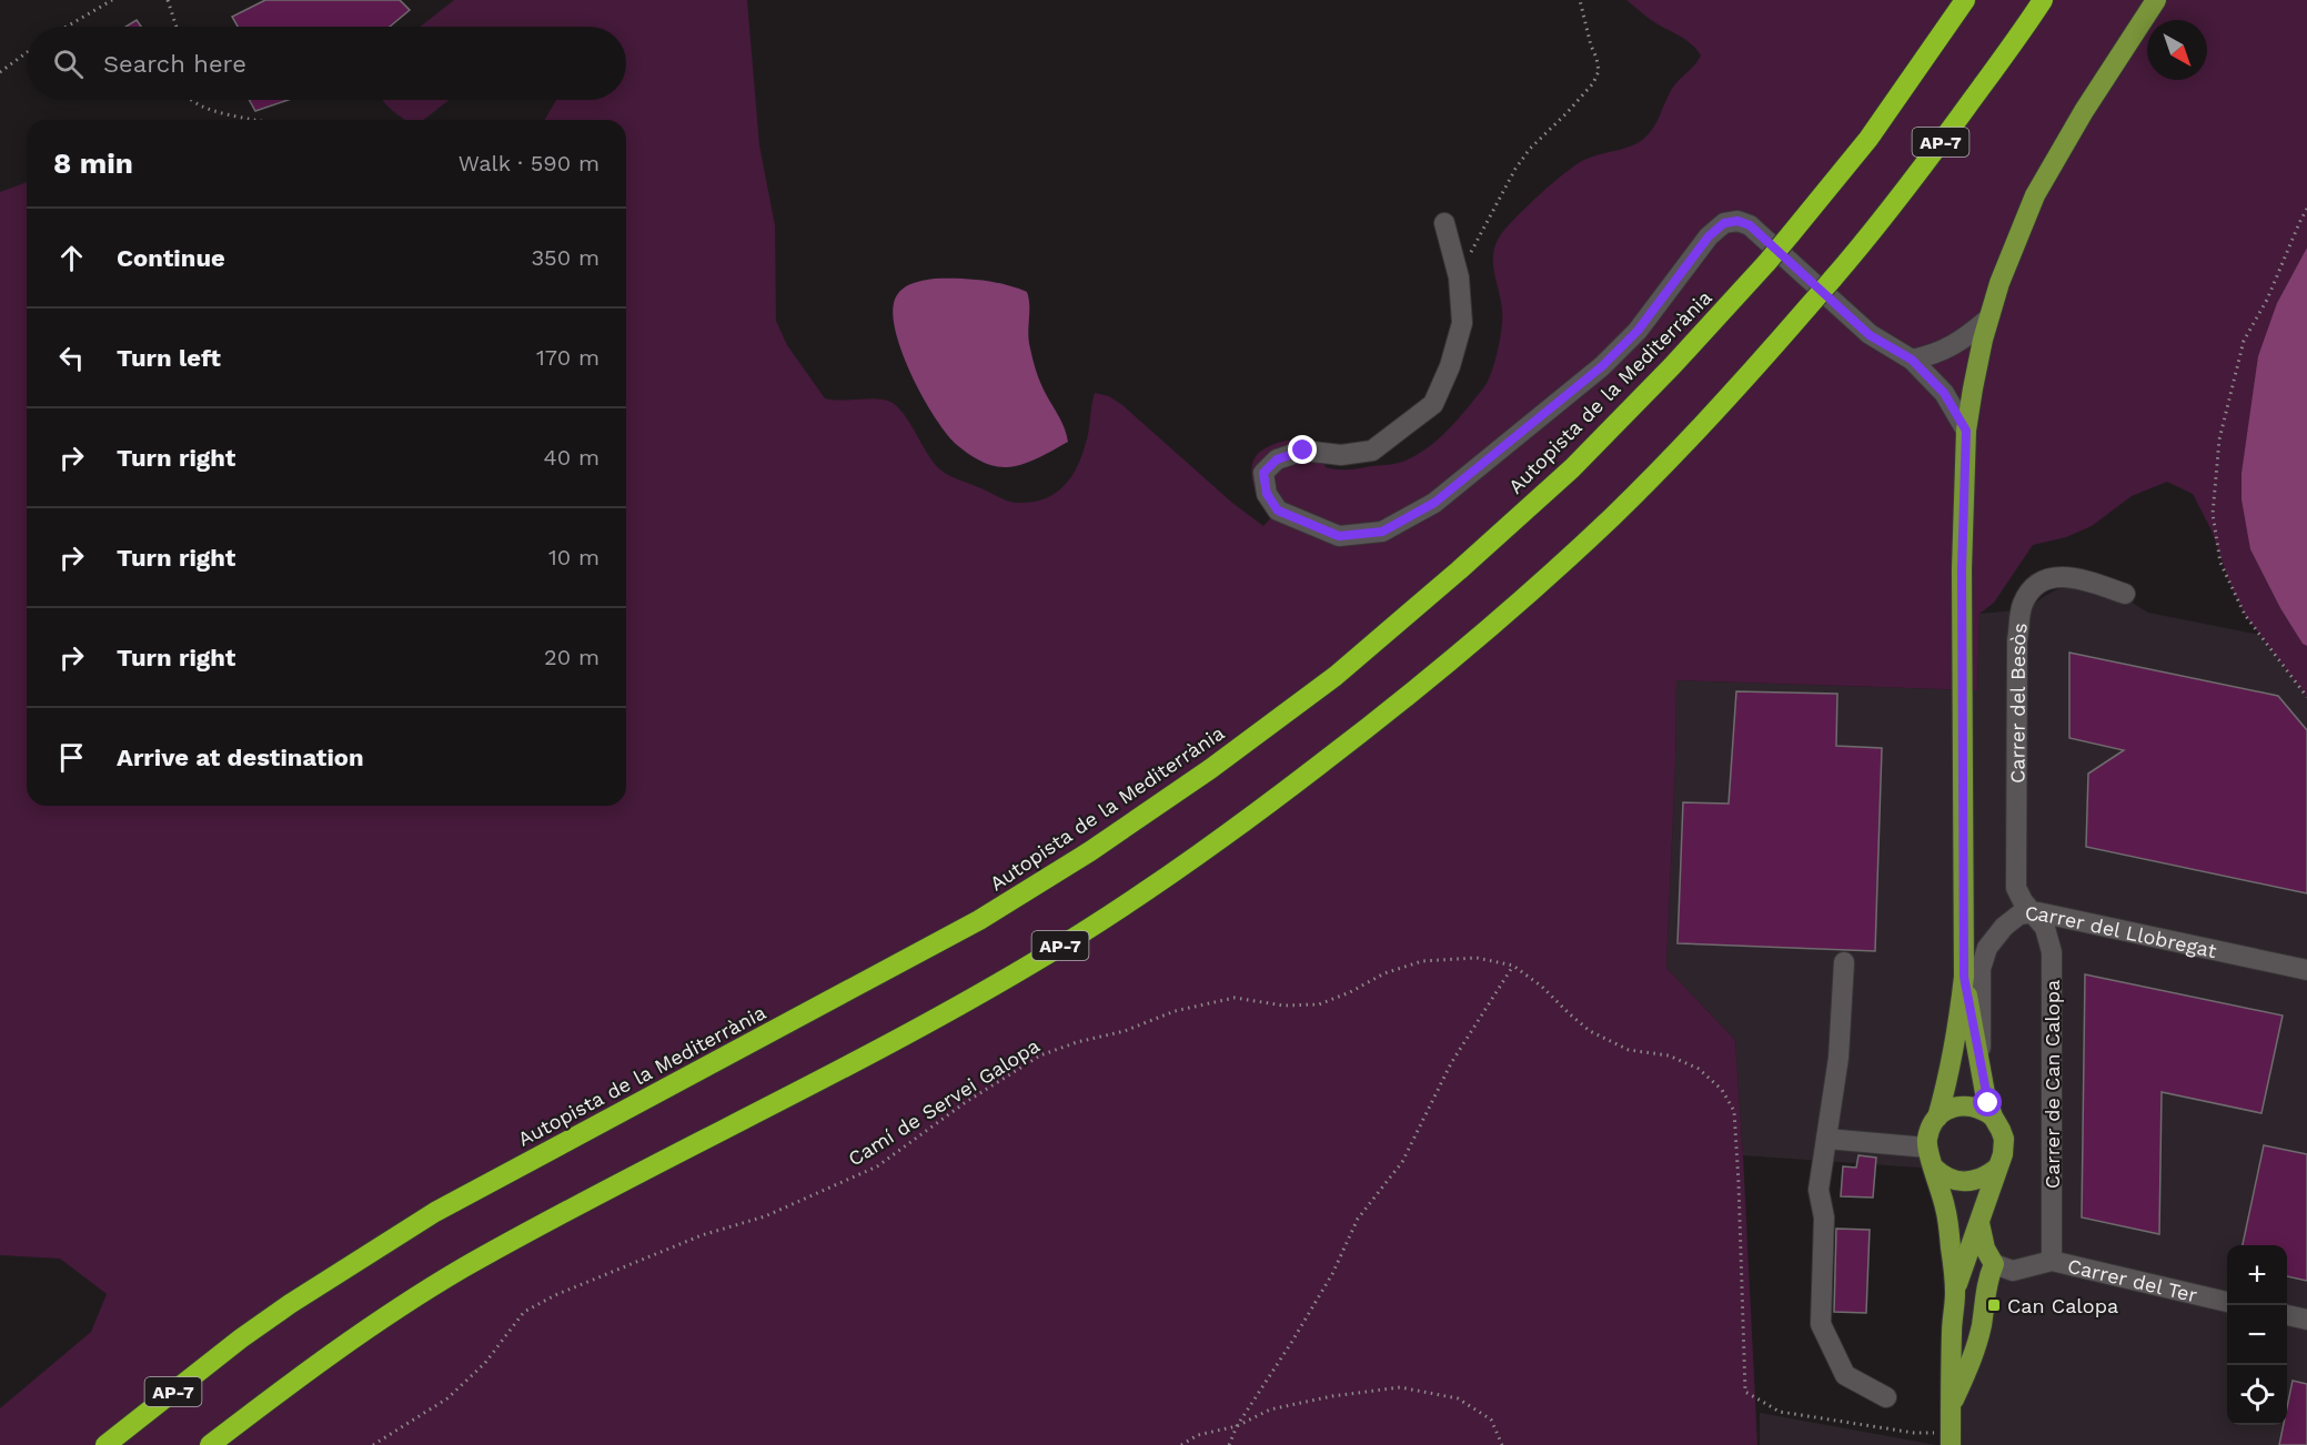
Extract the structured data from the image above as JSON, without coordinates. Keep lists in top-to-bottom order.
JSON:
{
  "streets": {
    "highway": ["AP-7", "Autopista de la Mediterrània"],
    "street": [
      "Carrer del Besòs",
      "Carrer del Llobregat",
      "Carrer de Can Calopa",
      "Carrer del Ter"
    ],
    "path": ["Camí de Servei Galopa"]
  },
  "crossings": [
    ["Carrer del Besòs", "Carrer del Llobregat"],
    ["Carrer del Besòs", "Carrer de Can Calopa"],
    ["Carrer del Llobregat", "Carrer de Can Calopa"],
    ["Carrer de Can Calopa", "Carrer del Ter"]
  ],
  "places": {
    "transit": ["Can Calopa"]
  },
  "north": "bottom right",
  "page": {
    "search": "Search here",
    "heading": ["8 min", "Walk · 590 m"],
    "list": [
      ["Continue", "350 m"],
      ["Turn left", "170 m"],
      ["Turn right", "40 m"],
      ["Turn right", "10 m"],
      ["Turn right", "20 m"],
      "Arrive at destination"
    ],
    "map_buttons": ["+", "−"]
  }
}
